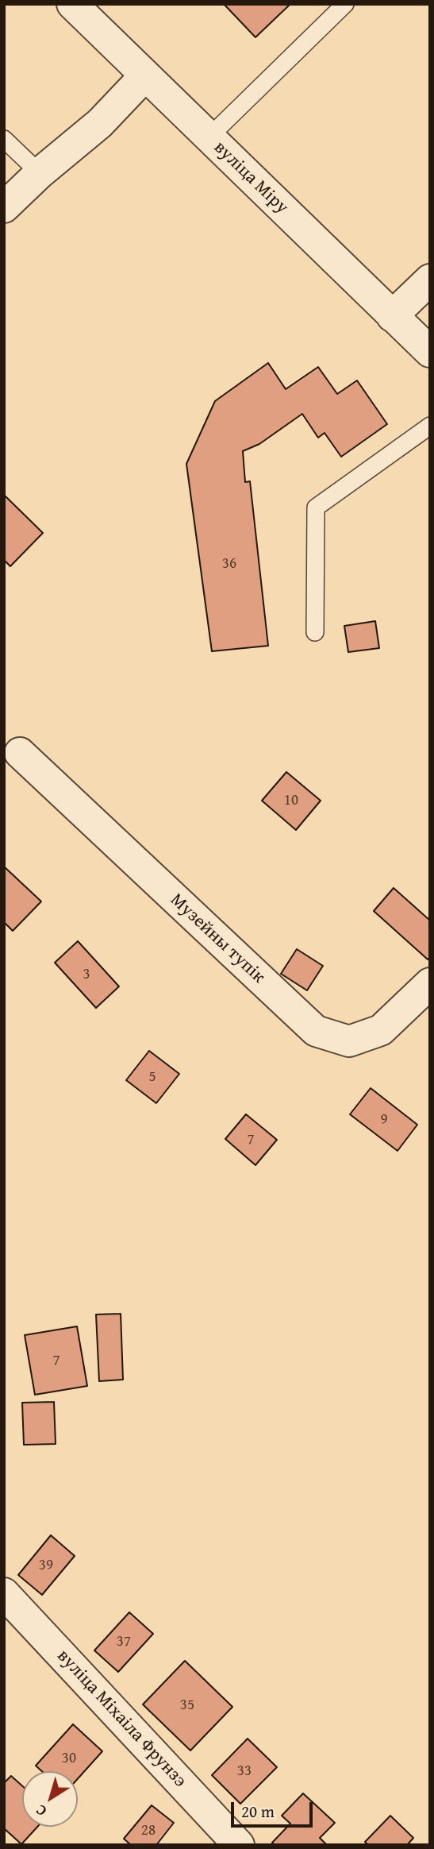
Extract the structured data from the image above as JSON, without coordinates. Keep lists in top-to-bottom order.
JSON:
{
  "streets": {
    "street": ["вуліца Міру", "Музейны тупік", "вуліца Міхаіла Фрунзэ"]
  },
  "house_numbers": [
    "36",
    "10",
    "3",
    "5",
    "9",
    "7",
    "7",
    "39",
    "37",
    "35",
    "30",
    "33",
    "28"
  ],
  "scale_bar": "20 m",
  "north": "bottom left"
}
